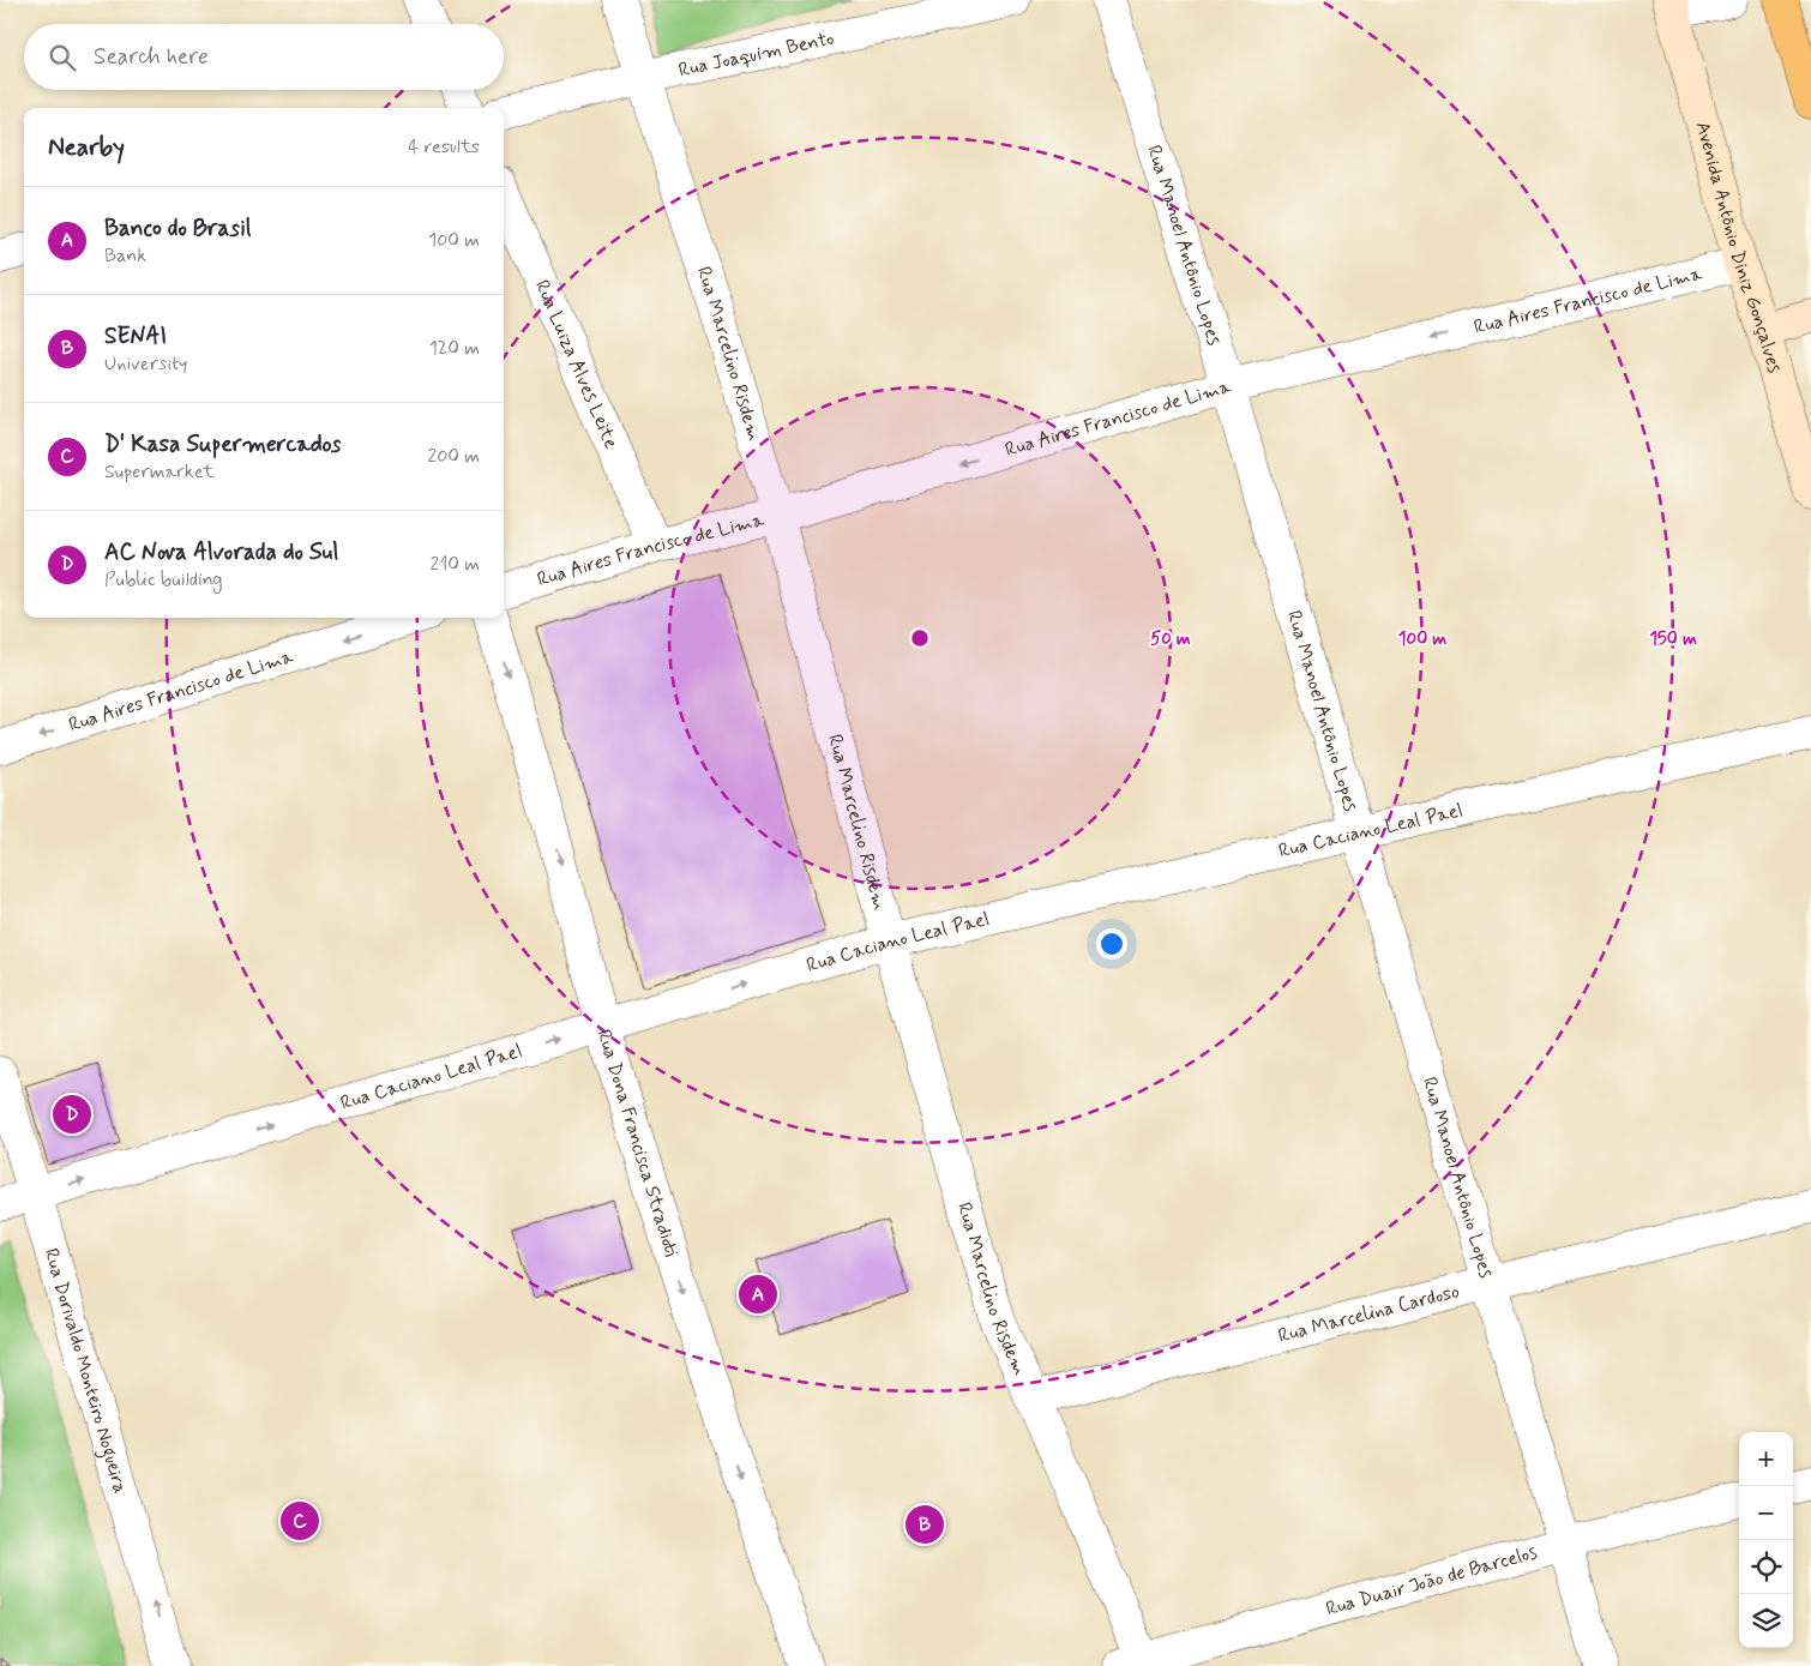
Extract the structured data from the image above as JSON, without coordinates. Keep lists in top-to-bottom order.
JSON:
{
  "streets": {
    "street": [
      "Rua Joaquim Bento",
      "Rua Manoel Antônio Lopes",
      "Avenida Antônio Diniz Gonçalves",
      "Rua Aires Francisco de Lima",
      "Rua Marcelino Risdem",
      "Rua Luiza Alves Leite",
      "Rua Caciano Leal Pael",
      "Rua Dona Francisca Stradioti",
      "Rua Marcelina Cardoso",
      "Rua Dorivaldo Monteiro Nogueira",
      "Rua Duair João de Barcelos"
    ]
  },
  "crossings": [
    ["Rua Joaquim Bento", "Rua Marcelino Risdem"],
    ["Rua Manoel Antônio Lopes", "Rua Aires Francisco de Lima"],
    ["Rua Manoel Antônio Lopes", "Rua Caciano Leal Pael"],
    ["Rua Manoel Antônio Lopes", "Rua Marcelina Cardoso"],
    ["Rua Manoel Antônio Lopes", "Rua Duair João de Barcelos"],
    ["Avenida Antônio Diniz Gonçalves", "Rua Aires Francisco de Lima"],
    ["Rua Aires Francisco de Lima", "Rua Marcelino Risdem"],
    ["Rua Aires Francisco de Lima", "Rua Luiza Alves Leite"],
    ["Rua Marcelino Risdem", "Rua Caciano Leal Pael"],
    ["Rua Marcelino Risdem", "Rua Marcelina Cardoso"],
    ["Rua Marcelino Risdem", "Rua Duair João de Barcelos"],
    ["Rua Caciano Leal Pael", "Rua Dona Francisca Stradioti"],
    ["Rua Caciano Leal Pael", "Rua Dorivaldo Monteiro Nogueira"]
  ],
  "one_way": [
    "Rua Aires Francisco de Lima",
    "Rua Caciano Leal Pael",
    "Rua Dona Francisca Stradioti",
    "Rua Dorivaldo Monteiro Nogueira"
  ],
  "page": {
    "search": "Search here",
    "heading": ["Nearby", "4 results"],
    "list": [
      {
        "mark": "A",
        "name": "Banco do Brasil",
        "note": "Bank",
        "value": "100 m"
      },
      {
        "mark": "B",
        "name": "SENAI",
        "note": "University",
        "value": "120 m"
      },
      {
        "mark": "C",
        "name": "D' Kasa Supermercados",
        "note": "Supermarket",
        "value": "200 m"
      },
      {
        "mark": "D",
        "name": "AC Nova Alvorada do Sul",
        "note": "Public building",
        "value": "210 m"
      }
    ],
    "pins": [
      "D",
      "A",
      "C",
      "B"
    ],
    "map_buttons": ["+", "−"]
  },
  "rings": ["50 m", "100 m", "150 m"]
}
